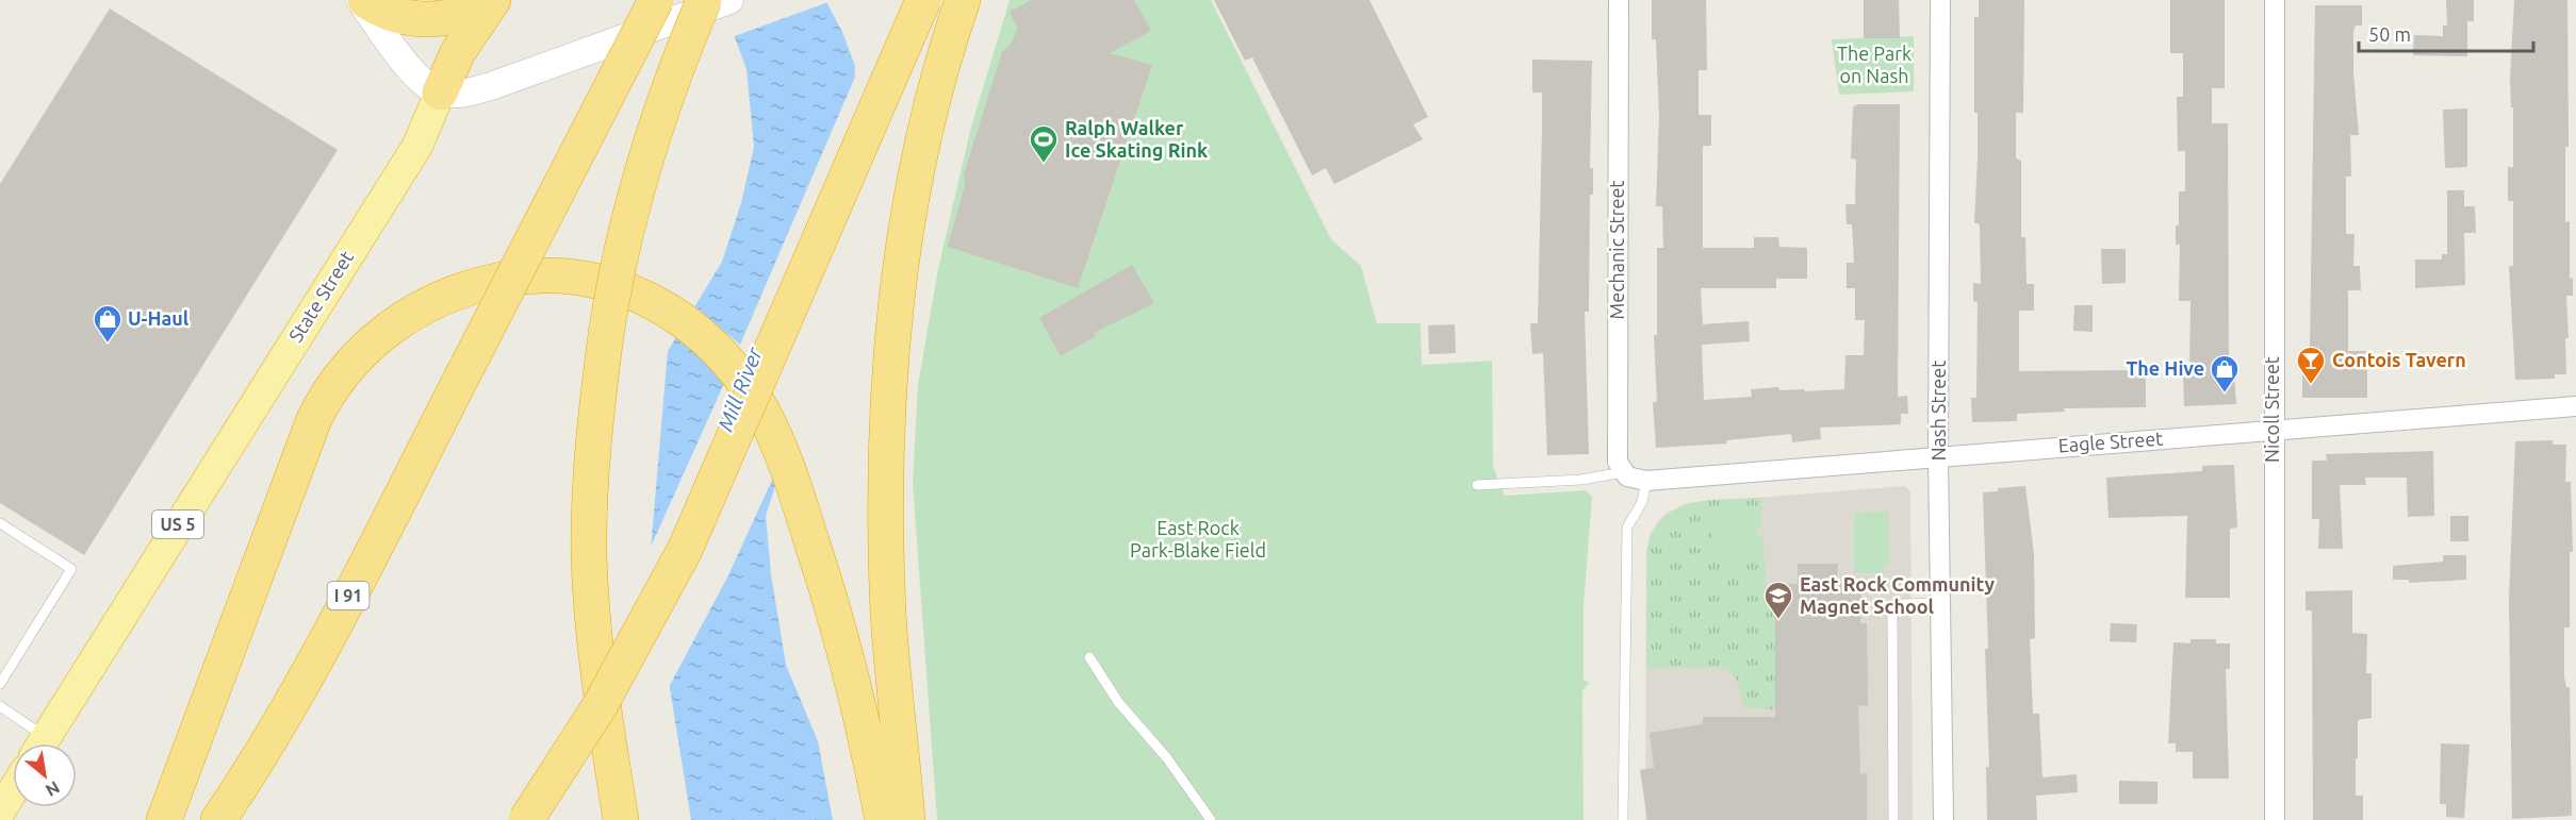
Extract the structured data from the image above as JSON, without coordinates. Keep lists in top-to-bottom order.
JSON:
{
  "streets": {
    "highway": ["I 91"],
    "main road": ["State Street", "US 5"],
    "street": [
      "Mechanic Street",
      "Nicoll Street",
      "Nash Street",
      "Eagle Street"
    ]
  },
  "crossings": [
    ["Nicoll Street", "Eagle Street"],
    ["Nash Street", "Eagle Street"]
  ],
  "water": ["Mill River"],
  "parks": ["The Park on Nash", "East Rock Park-Blake Field"],
  "places": {
    "sports": ["Ralph Walker Ice Skating Rink"],
    "shop": ["U-Haul", "The Hive"],
    "bar": ["Contois Tavern"],
    "school or university": ["East Rock Community Magnet School"]
  },
  "scale_bar": "50 m",
  "north": "bottom right"
}
